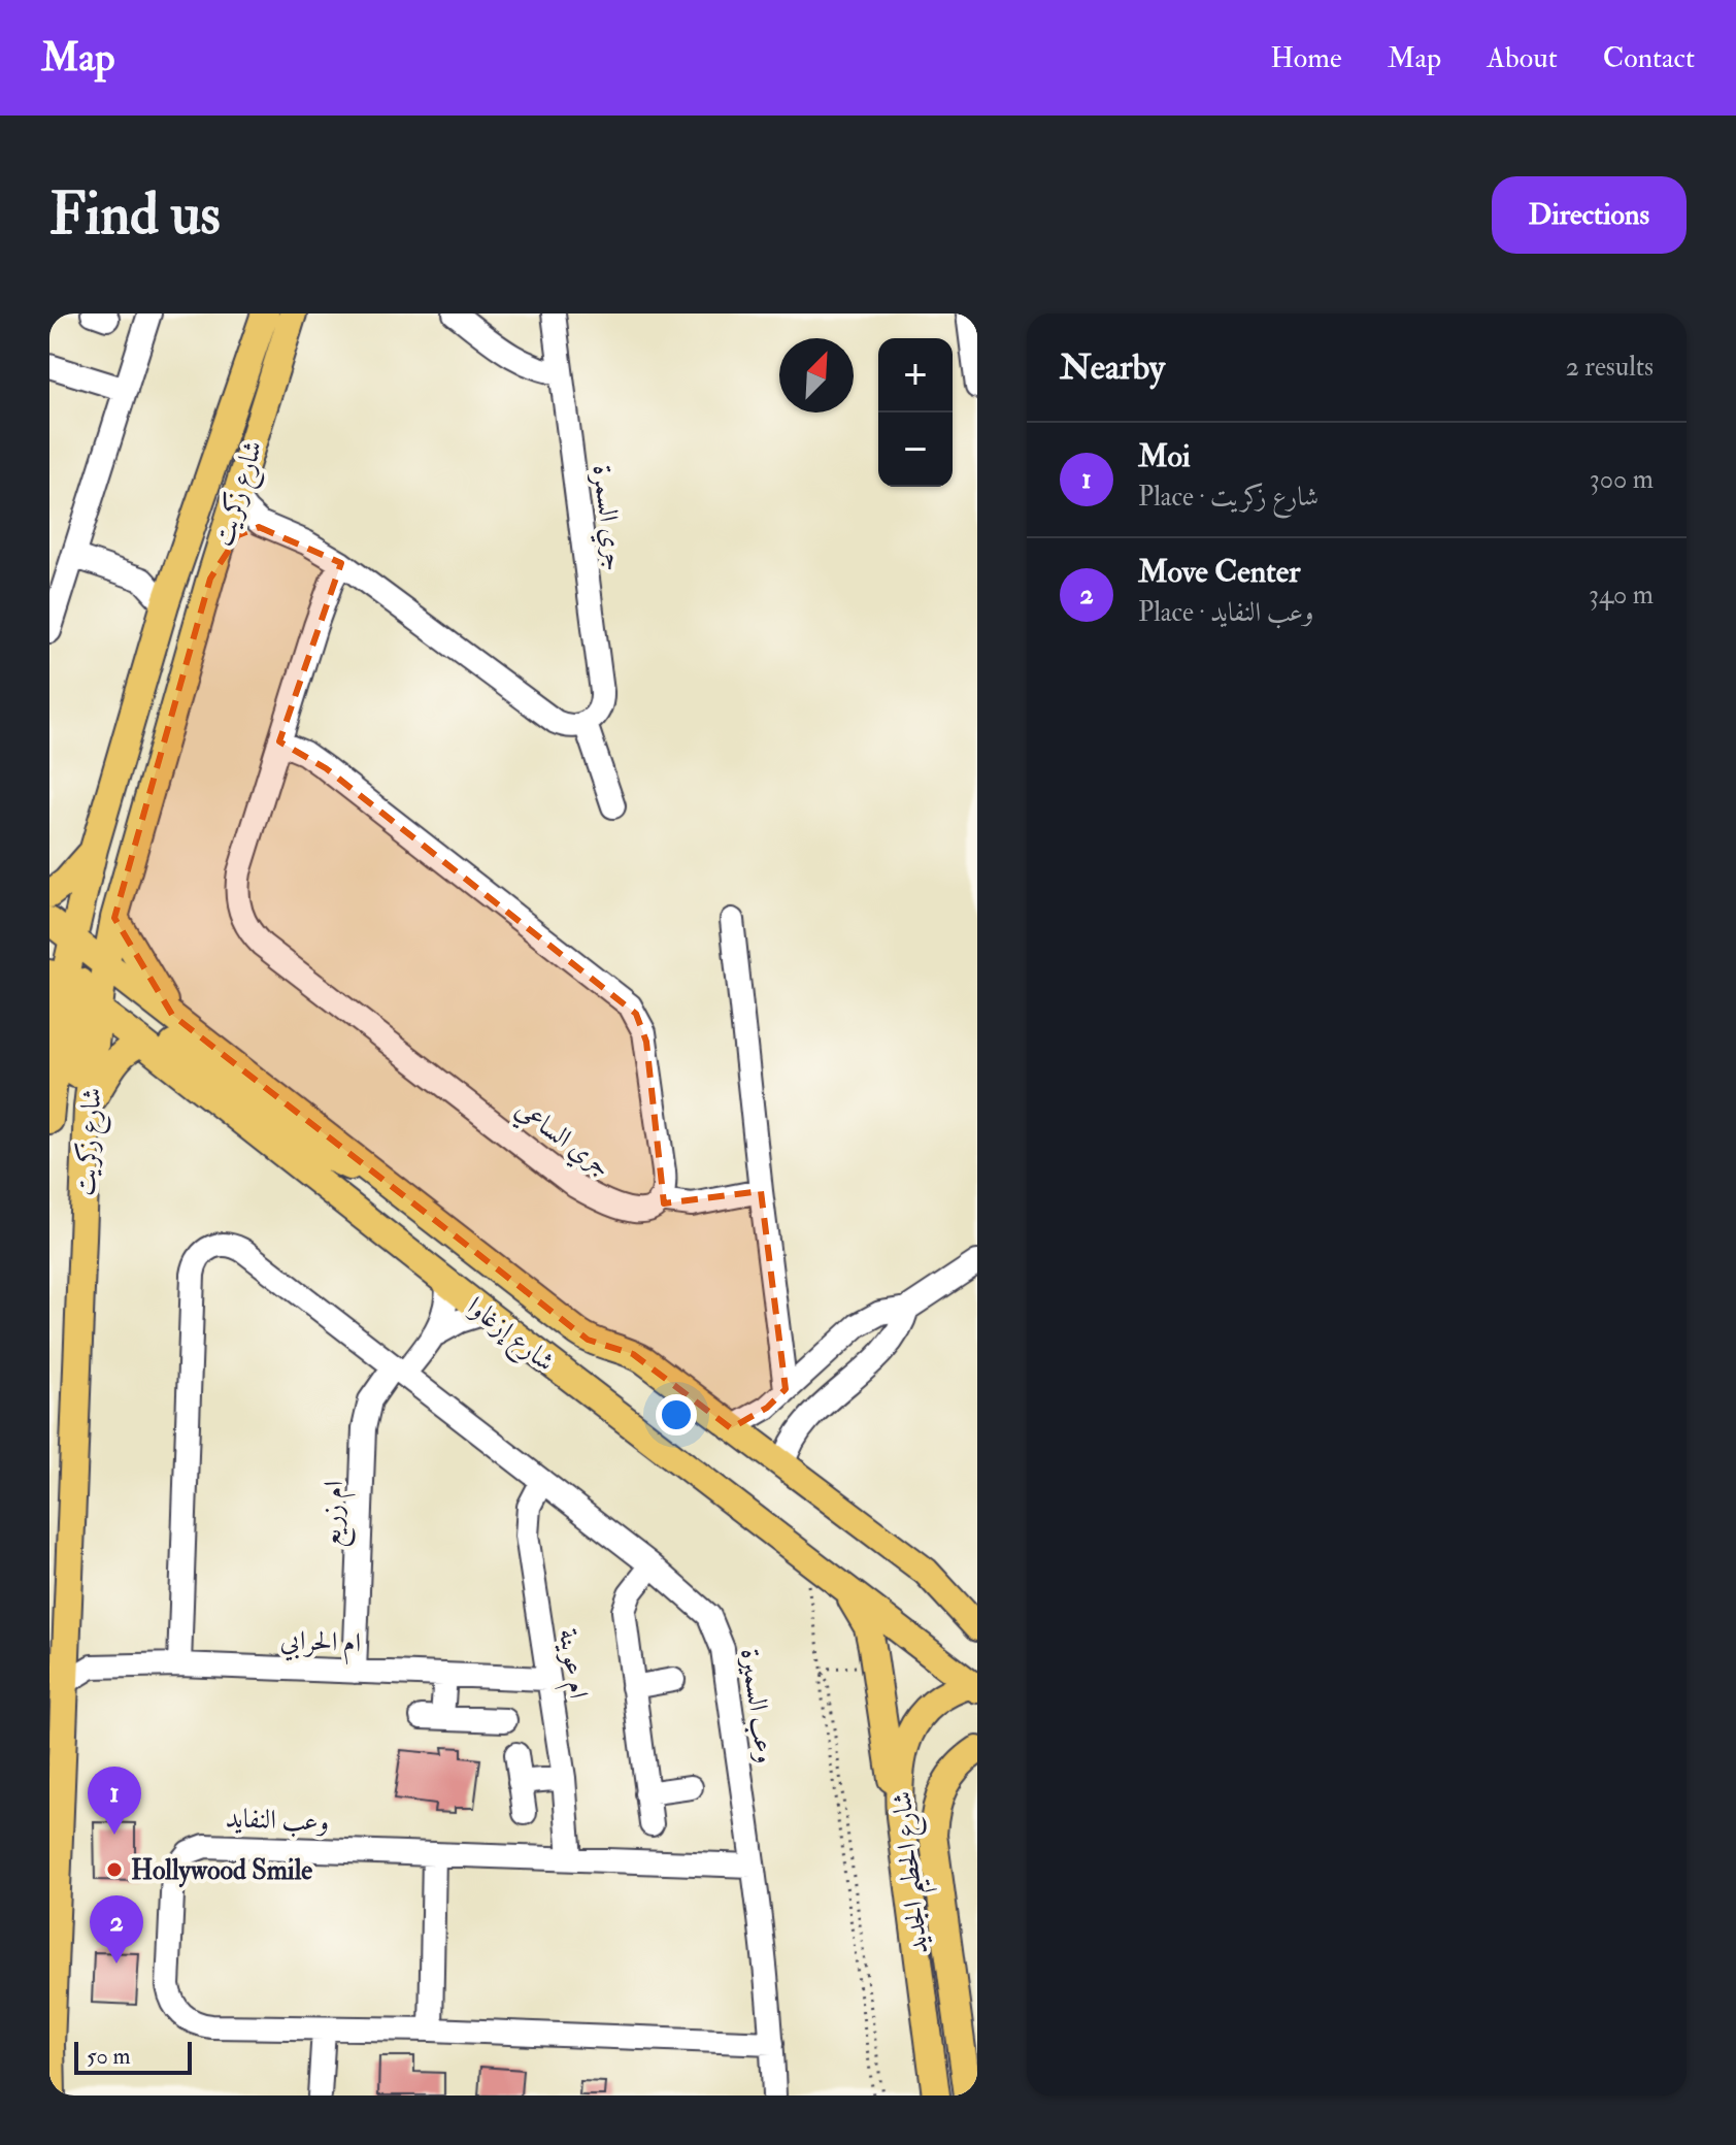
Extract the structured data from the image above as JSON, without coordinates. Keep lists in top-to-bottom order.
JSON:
{
  "streets": {
    "main road": ["شارع زكريت", "شارع إزغاوا", "شارع الحطيم الجديد"],
    "street": [
      "جري السمرة",
      "جري الساعي",
      "ام زريع",
      "ام الحرابي",
      "ام عوينة",
      "وعب السميرة",
      "وعب النفايد"
    ]
  },
  "crossings": [
    ["شارع زكريت", "شارع إزغاوا"],
    ["شارع إزغاوا", "شارع الحطيم الجديد"],
    ["ام زريع", "ام الحرابي"],
    ["ام زريع", "وعب السميرة"],
    ["ام الحرابي", "ام عوينة"],
    ["ام الحرابي", "وعب السميرة"],
    ["ام عوينة", "وعب السميرة"],
    ["ام عوينة", "وعب النفايد"],
    ["وعب السميرة", "وعب النفايد"]
  ],
  "places": ["Hollywood Smile"],
  "scale_bar": "50 m",
  "north": "top right",
  "page": {
    "header": "Map",
    "nav": [
      "Home",
      "Map",
      "About",
      "Contact"
    ],
    "buttons": "Directions",
    "title": "Find us",
    "heading": ["Nearby", "2 results"],
    "map_buttons": ["+", "−"],
    "list": [
      {
        "mark": "1",
        "name": "Moi",
        "note": "Place · شارع زكريت",
        "value": "300 m"
      },
      {
        "mark": "2",
        "name": "Move Center",
        "note": "Place · وعب النفايد",
        "value": "340 m"
      }
    ],
    "pins": ["1", "2"],
    "scale": "50 m"
  }
}
